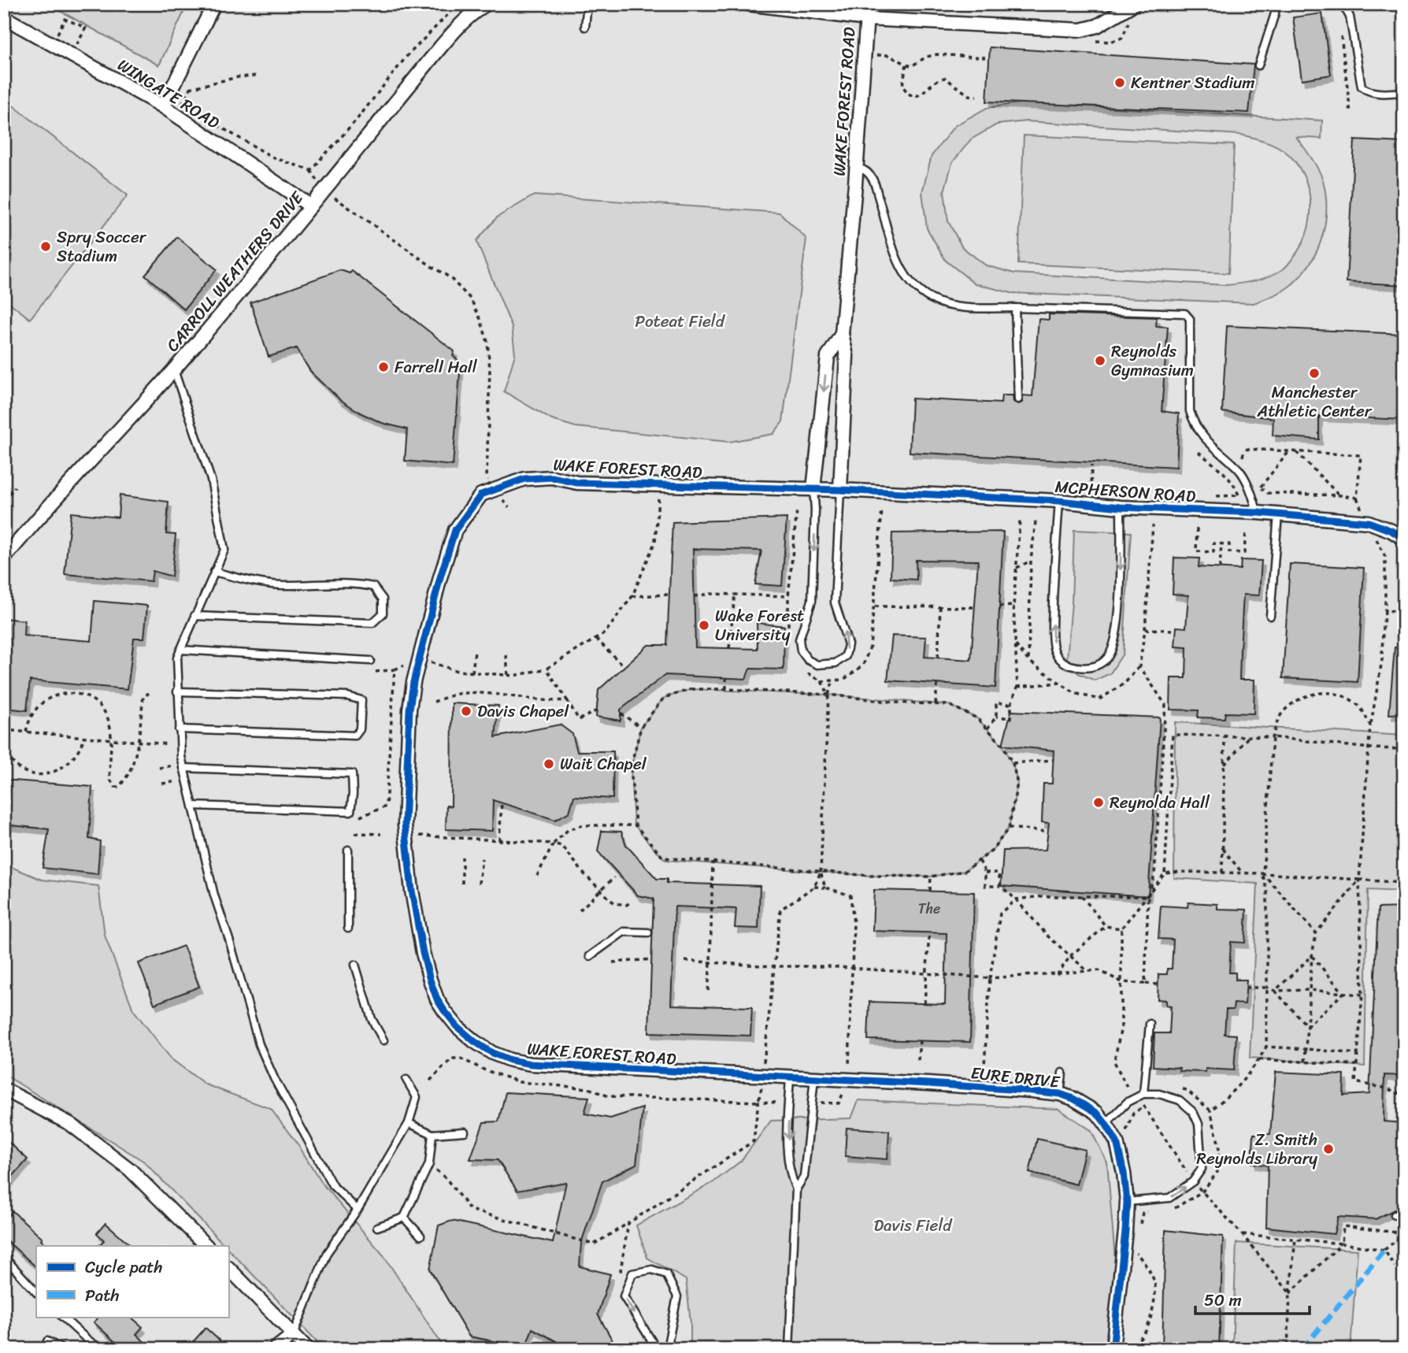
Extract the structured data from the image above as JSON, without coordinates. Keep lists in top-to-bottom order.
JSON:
{
  "streets": {
    "street": [
      "WINGATE ROAD",
      "WAKE FOREST ROAD",
      "CARROLL WEATHERS DRIVE",
      "MCPHERSON ROAD",
      "EURE DRIVE"
    ]
  },
  "crossings": [
    ["WINGATE ROAD", "CARROLL WEATHERS DRIVE"],
    ["WAKE FOREST ROAD", "MCPHERSON ROAD"],
    ["WAKE FOREST ROAD", "EURE DRIVE"]
  ],
  "parks": ["Poteat Field", "Davis Field"],
  "places": [
    "Kentner Stadium",
    "Spry Soccer Stadium",
    "Reynolds Gymnasium",
    "Farrell Hall",
    "Manchester Athletic Center",
    "Wake Forest University",
    "Davis Chapel",
    "Wait Chapel",
    "Reynolda Hall",
    "Z. Smith Reynolds Library"
  ],
  "house_numbers": ["The"],
  "legend": ["Cycle path", "Path"],
  "scale_bar": "50 m"
}
